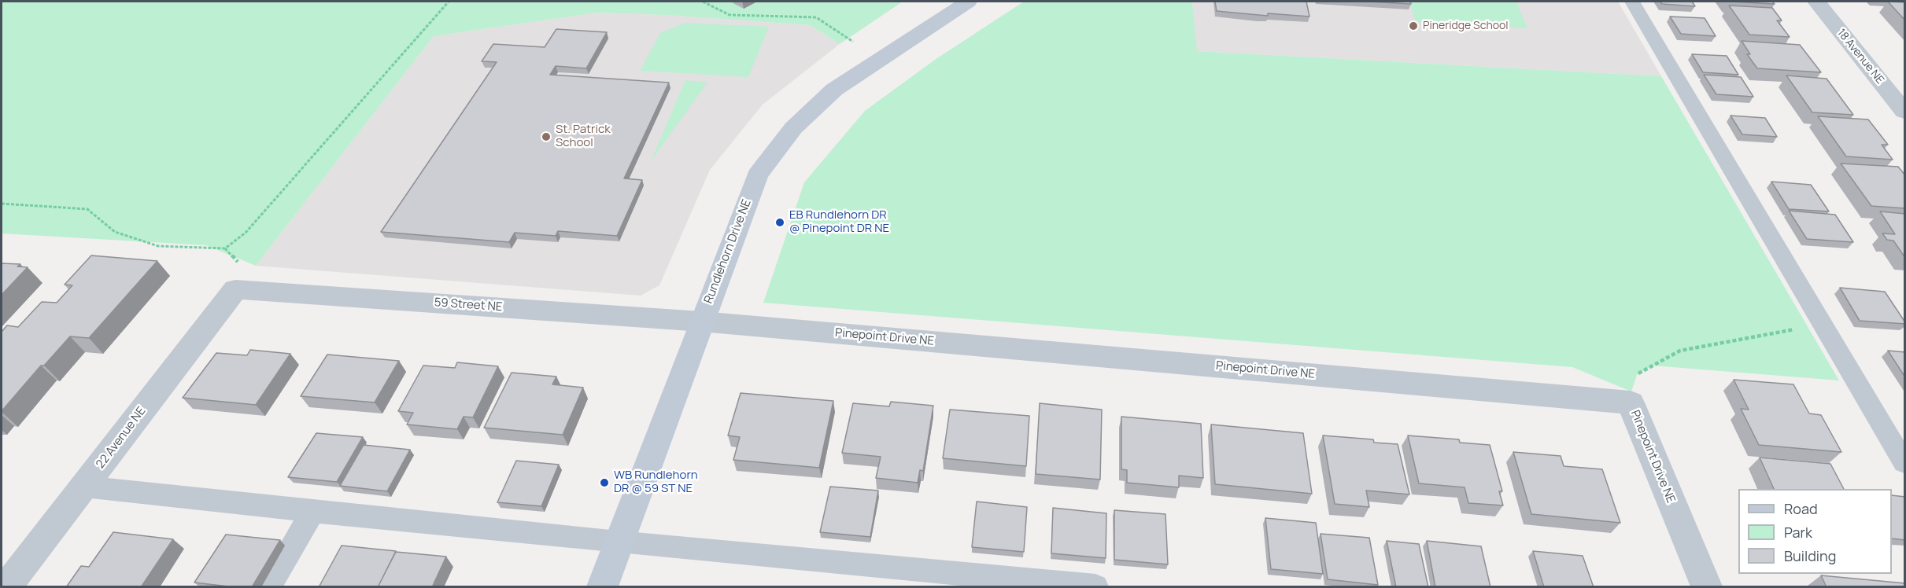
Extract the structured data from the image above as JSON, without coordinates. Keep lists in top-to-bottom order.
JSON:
{
  "streets": {
    "street": [
      "18 Avenue NE",
      "Rundlehorn Drive NE",
      "59 Street NE",
      "Pinepoint Drive NE",
      "22 Avenue NE"
    ]
  },
  "crossings": [
    ["Rundlehorn Drive NE", "59 Street NE"],
    ["Rundlehorn Drive NE", "Pinepoint Drive NE"],
    ["59 Street NE", "Pinepoint Drive NE"],
    ["59 Street NE", "22 Avenue NE"]
  ],
  "places": [
    "Pineridge School",
    "St. Patrick School",
    "EB Rundlehorn DR @ Pinepoint DR NE",
    "WB Rundlehorn DR @ 59 ST NE"
  ],
  "legend": ["Road", "Park", "Building"]
}
